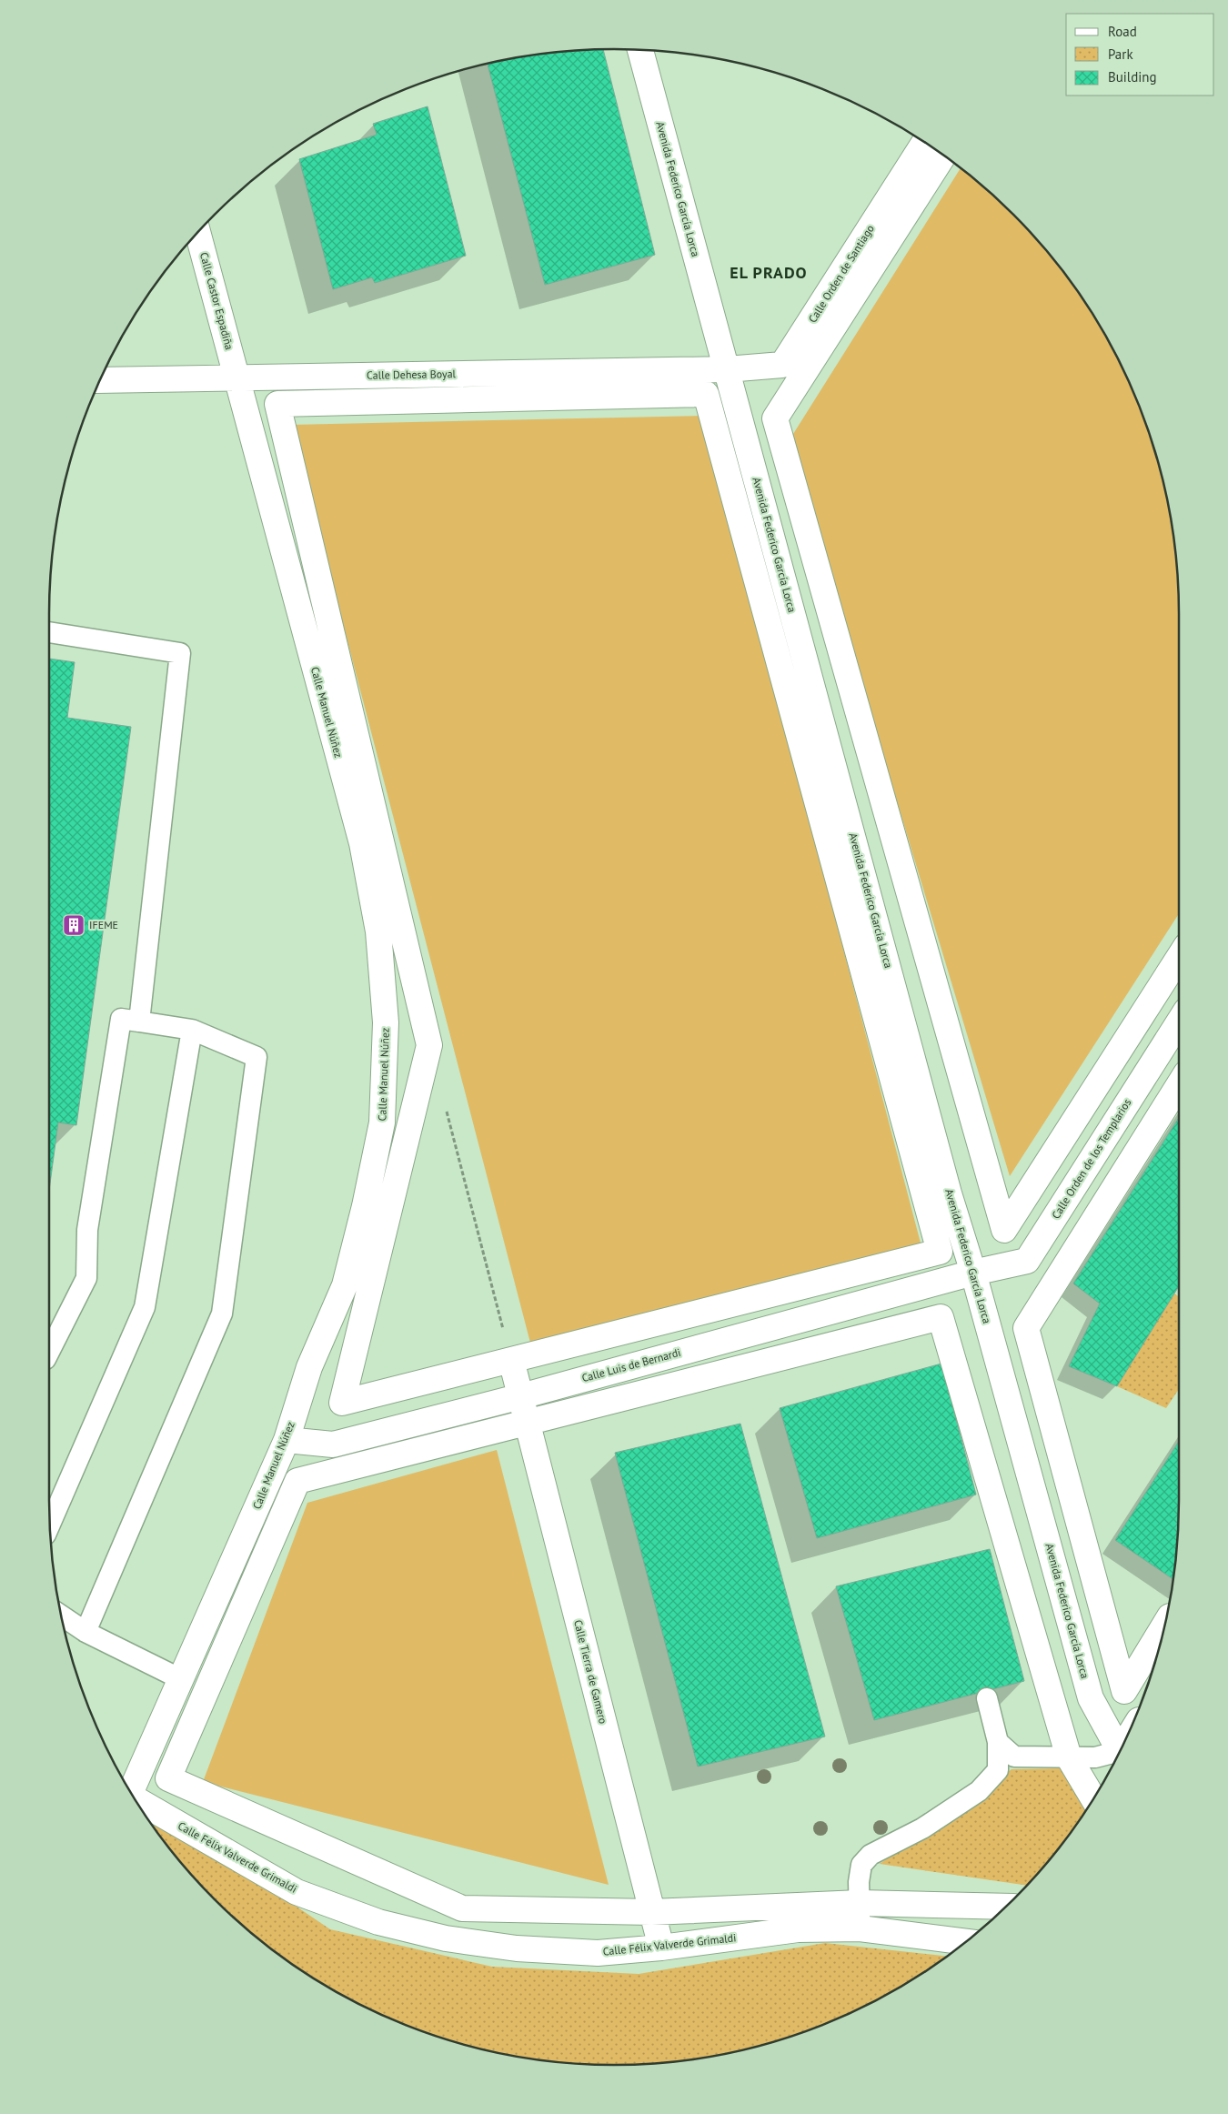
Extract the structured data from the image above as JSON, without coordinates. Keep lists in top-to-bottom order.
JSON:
{
  "streets": {
    "street": [
      "Avenida Federico García Lorca",
      "Calle Orden de Santiago",
      "Calle Castor Espadiña",
      "Calle Dehesa Boyal",
      "Calle Manuel Núñez",
      "Calle Orden de los Templarios",
      "Calle Luis de Bernardi",
      "Calle Tierra de Gamero",
      "Calle Félix Valverde Grimaldi"
    ]
  },
  "crossings": [
    ["Avenida Federico García Lorca", "Calle Orden de Santiago"],
    ["Avenida Federico García Lorca", "Calle Dehesa Boyal"],
    ["Avenida Federico García Lorca", "Calle Orden de los Templarios"],
    ["Avenida Federico García Lorca", "Calle Luis de Bernardi"],
    ["Calle Orden de Santiago", "Calle Dehesa Boyal"],
    ["Calle Castor Espadiña", "Calle Dehesa Boyal"],
    ["Calle Castor Espadiña", "Calle Manuel Núñez"],
    ["Calle Dehesa Boyal", "Calle Manuel Núñez"],
    ["Calle Manuel Núñez", "Calle Luis de Bernardi"],
    ["Calle Orden de los Templarios", "Calle Luis de Bernardi"],
    ["Calle Luis de Bernardi", "Calle Tierra de Gamero"],
    ["Calle Tierra de Gamero", "Calle Félix Valverde Grimaldi"]
  ],
  "districts": ["EL PRADO"],
  "places": {
    "building": ["IFEME"]
  },
  "legend": ["Road", "Park", "Building"]
}
